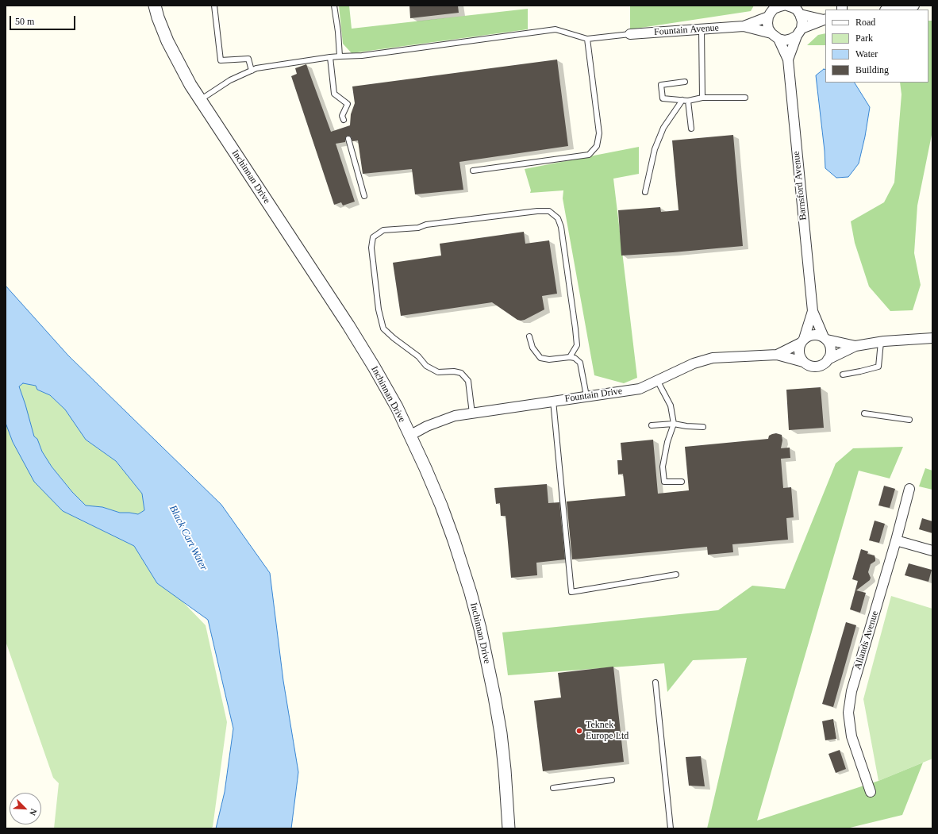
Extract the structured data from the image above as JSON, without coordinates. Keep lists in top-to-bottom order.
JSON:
{
  "streets": {
    "street": [
      "Fountain Avenue",
      "Inchinnan Drive",
      "Barnsford Avenue",
      "Fountain Drive",
      "Allands Avenue"
    ]
  },
  "crossings": [
    ["Fountain Avenue", "Barnsford Avenue"],
    ["Inchinnan Drive", "Fountain Drive"],
    ["Barnsford Avenue", "Fountain Drive"]
  ],
  "water": ["Black Cart Water"],
  "places": ["Teknek Europe Ltd"],
  "legend": [
    "Road",
    "Park",
    "Water",
    "Building"
  ],
  "scale_bar": "50 m",
  "north": "bottom right"
}
